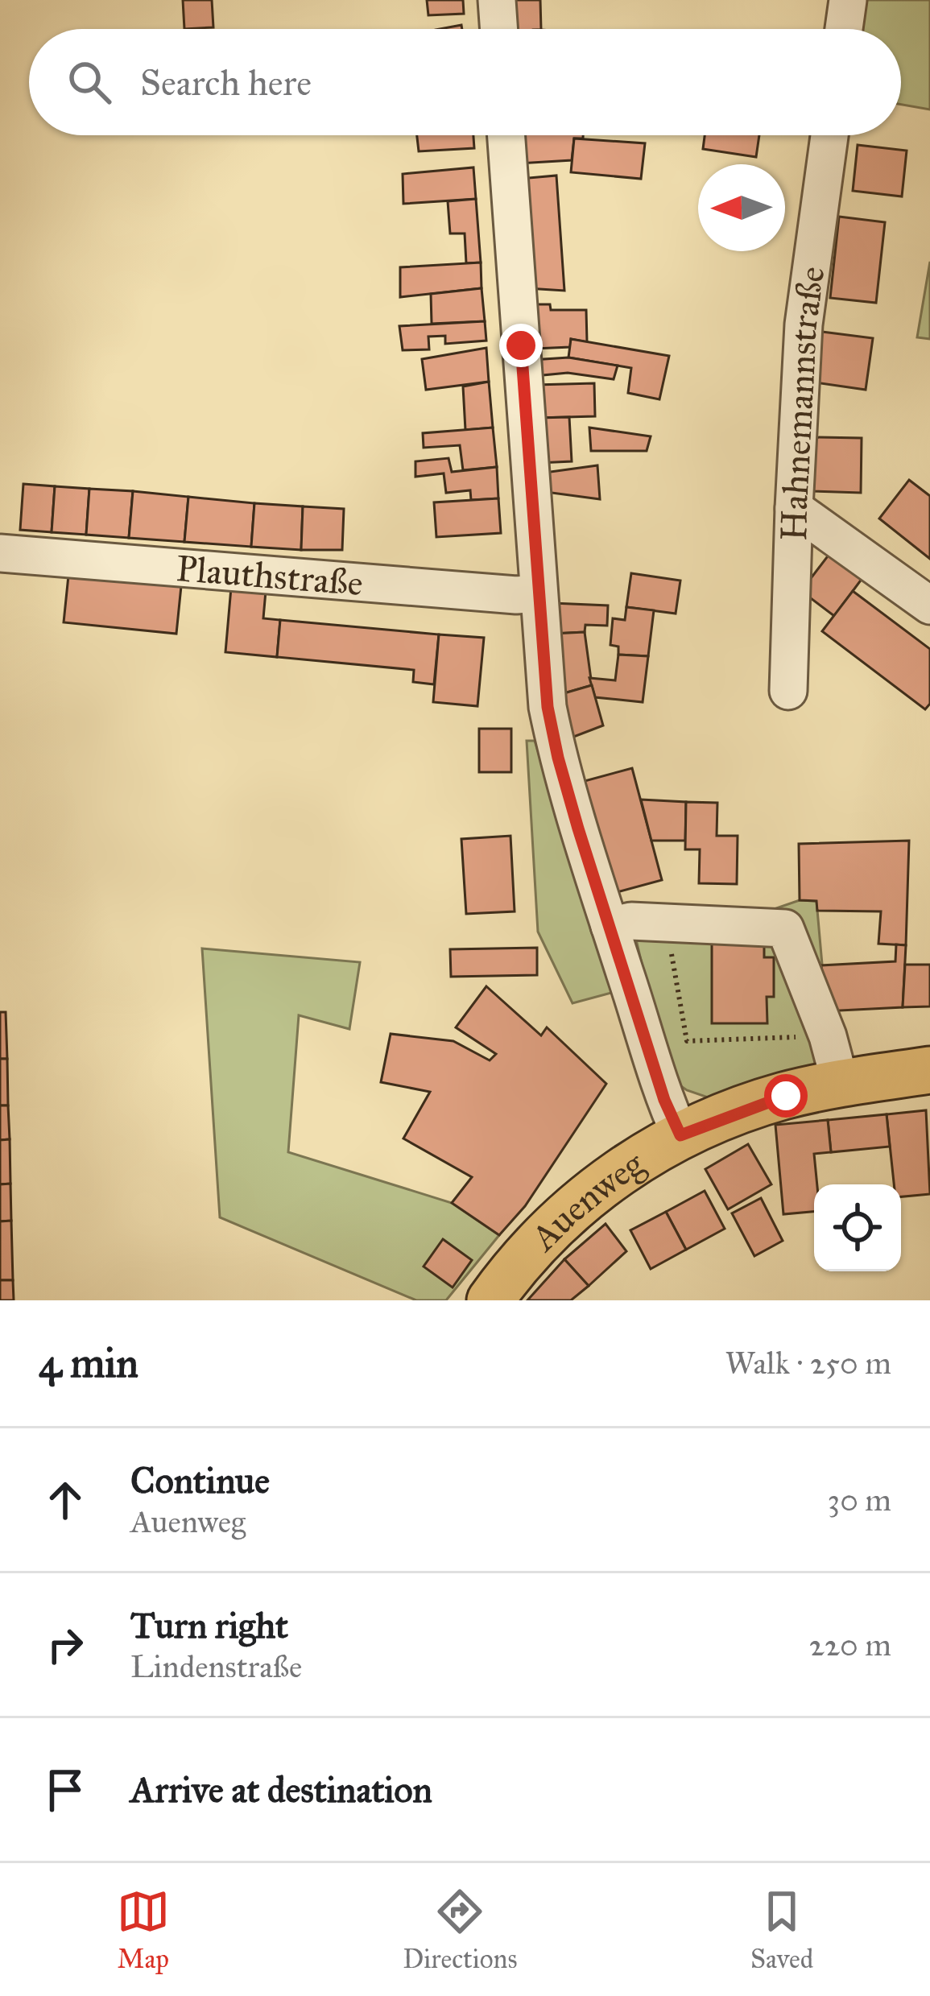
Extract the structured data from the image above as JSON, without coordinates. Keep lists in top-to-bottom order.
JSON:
{
  "streets": {
    "main road": ["Auenweg"],
    "street": ["Hahnemannstraße", "Plauthstraße"]
  },
  "north": "left",
  "page": {
    "search": "Search here",
    "heading": ["4 min", "Walk · 250 m"],
    "list": [
      ["Continue", "Auenweg", "30 m"],
      ["Turn right", "Lindenstraße", "220 m"],
      "Arrive at destination"
    ],
    "nav": ["Map", "Directions", "Saved"]
  }
}
